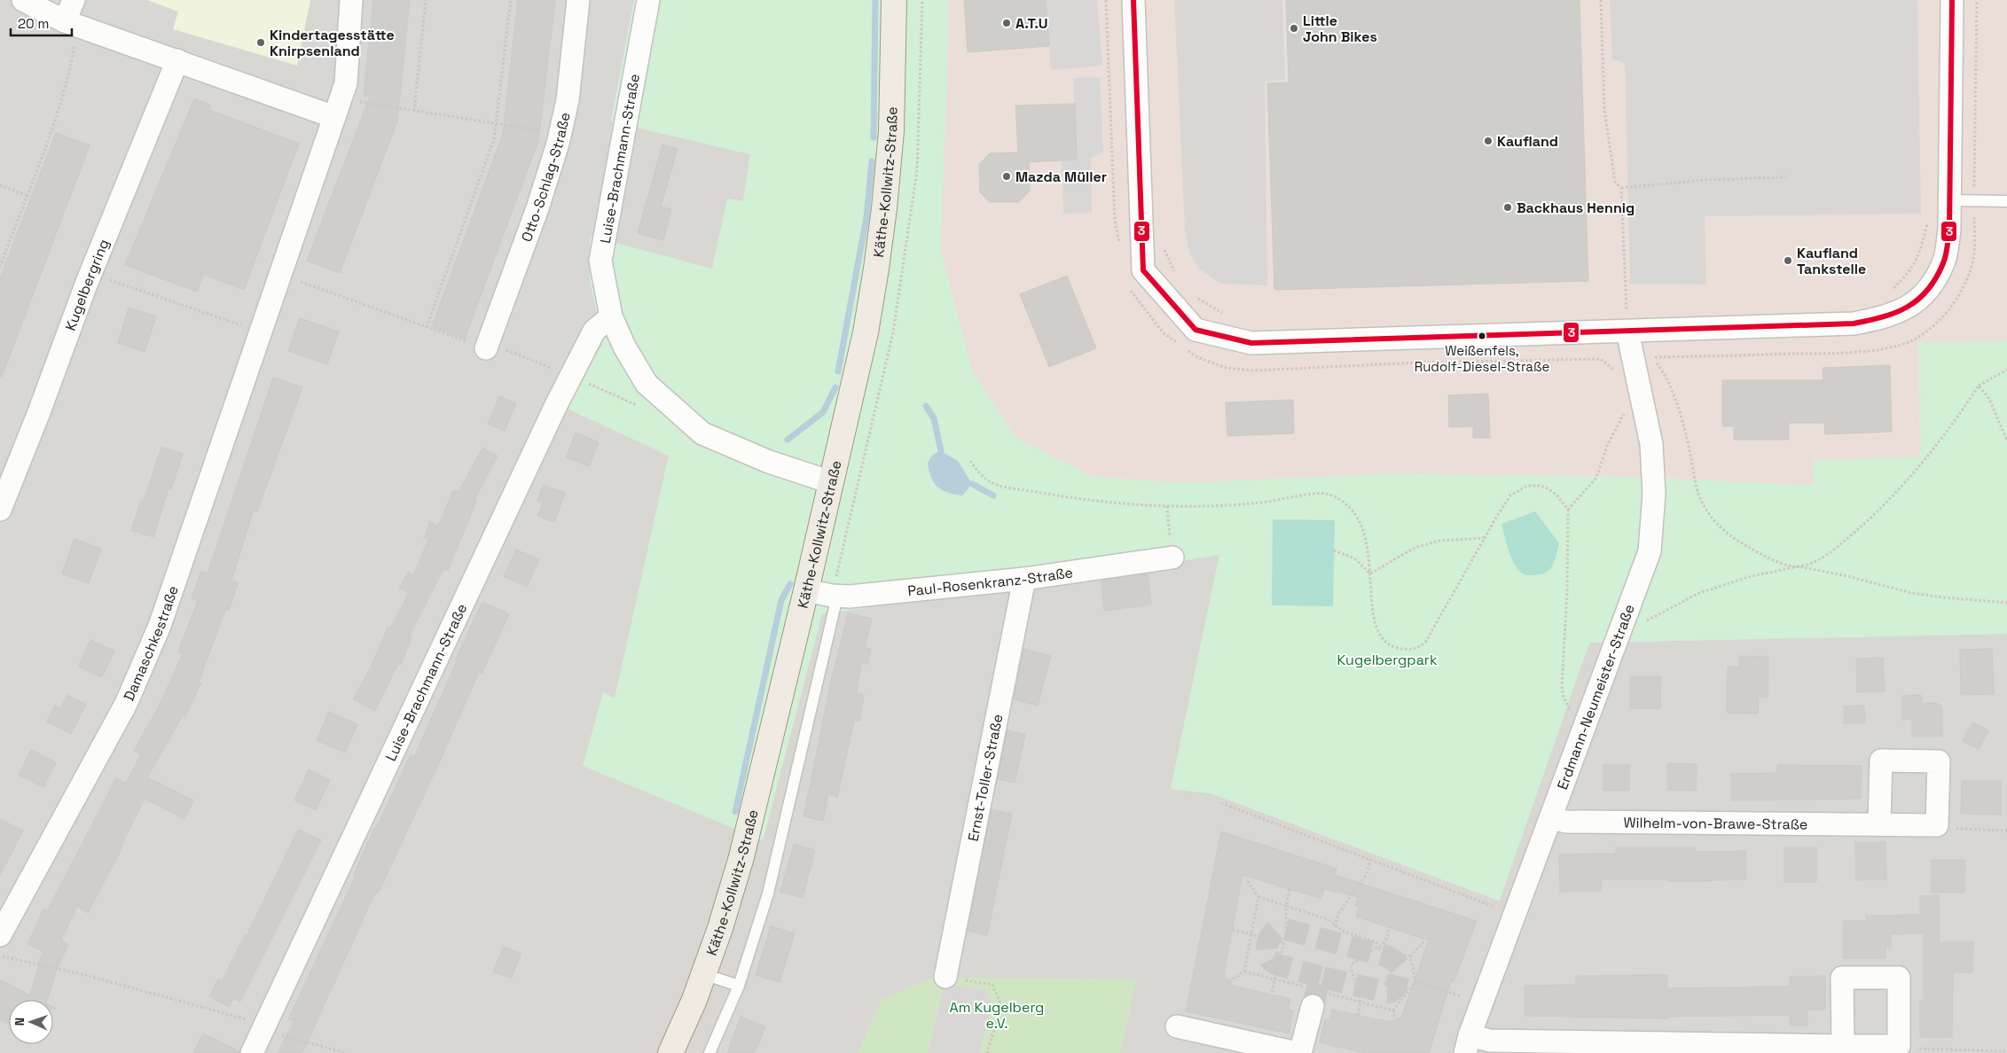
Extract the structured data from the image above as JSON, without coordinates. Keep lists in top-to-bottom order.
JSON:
{
  "streets": {
    "main road": ["Käthe-Kollwitz-Straße"],
    "street": [
      "Luise-Brachmann-Straße",
      "Otto-Schlag-Straße",
      "Kugelbergring",
      "Paul-Rosenkranz-Straße",
      "Damaschkestraße",
      "Erdmann-Neumeister-Straße",
      "Ernst-Toller-Straße",
      "Wilhelm-von-Brawe-Straße"
    ]
  },
  "crossings": [
    ["Luise-Brachmann-Straße", "Käthe-Kollwitz-Straße"],
    ["Käthe-Kollwitz-Straße", "Paul-Rosenkranz-Straße"],
    ["Paul-Rosenkranz-Straße", "Ernst-Toller-Straße"],
    ["Erdmann-Neumeister-Straße", "Wilhelm-von-Brawe-Straße"]
  ],
  "parks": ["Kugelbergpark", "Am Kugelberg e.V."],
  "places": [
    "A.T.U",
    "Little John Bikes",
    "Kindertagesstätte Knirpsenland",
    "Kaufland",
    "Mazda Müller",
    "Backhaus Hennig",
    "Kaufland Tankstelle",
    "Weißenfels, Rudolf-Diesel-Straße"
  ],
  "lines": ["transit line 3"],
  "scale_bar": "20 m",
  "north": "left"
}
